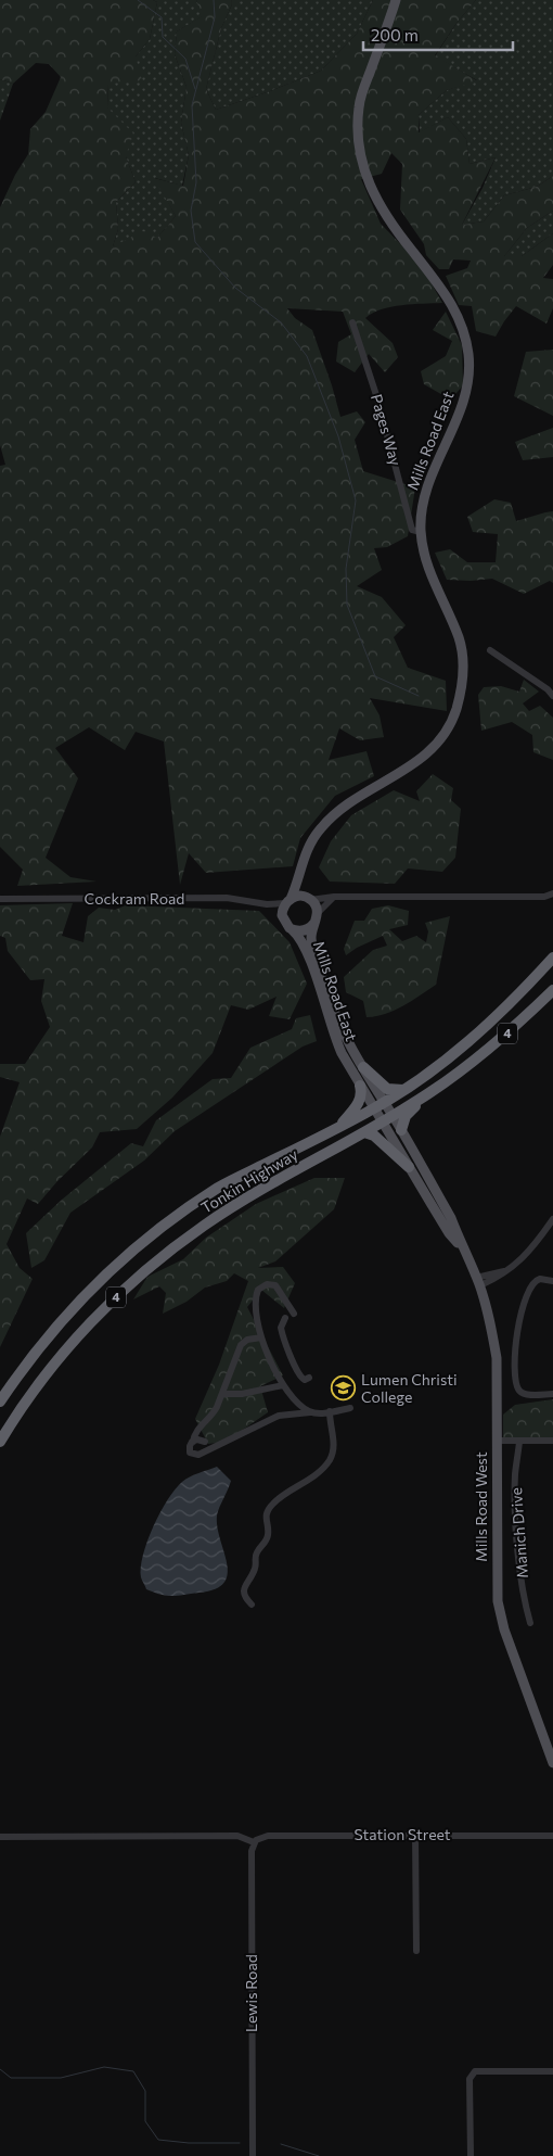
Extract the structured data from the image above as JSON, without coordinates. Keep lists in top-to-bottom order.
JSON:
{
  "streets": {
    "highway": ["4", "Tonkin Highway"],
    "main road": ["Mills Road East", "Mills Road West"],
    "street": [
      "Pages Way",
      "Cockram Road",
      "Manich Drive",
      "Station Street",
      "Lewis Road"
    ]
  },
  "crossings": [
    ["Pages Way", "Mills Road East"],
    ["Mills Road East", "Cockram Road"],
    ["Mills Road East", "Tonkin Highway"],
    ["Mills Road East", "Mills Road West"],
    ["Tonkin Highway", "Mills Road West"],
    ["Station Street", "Lewis Road"]
  ],
  "places": {
    "school or university": ["Lumen Christi College"]
  },
  "scale_bar": "200 m"
}
